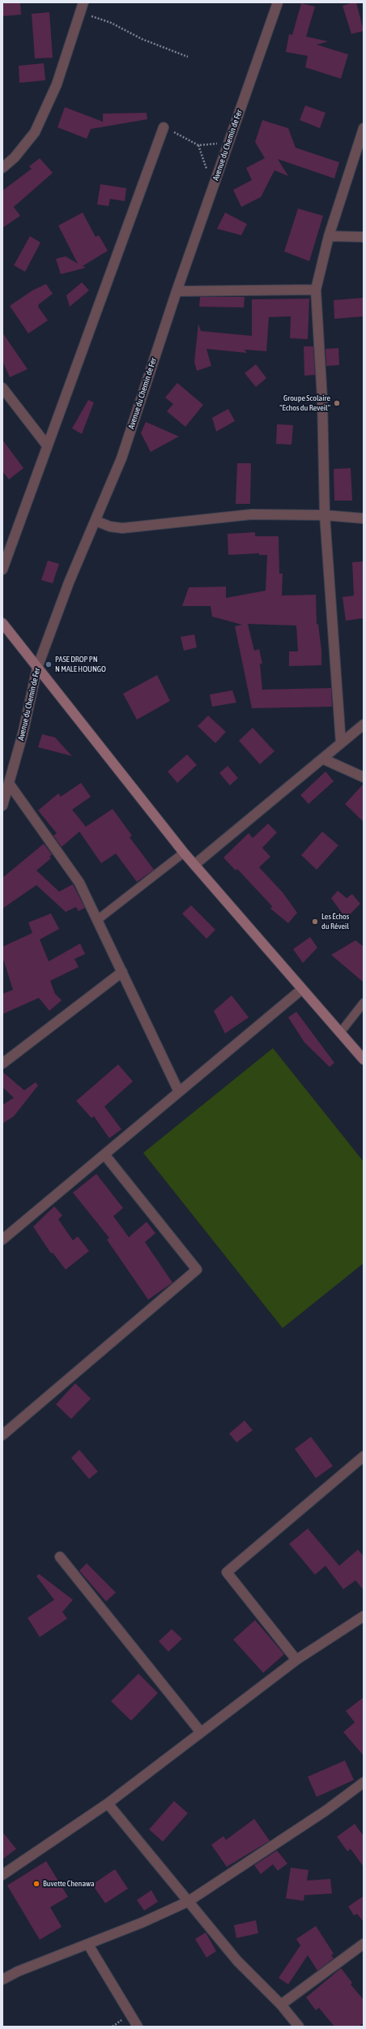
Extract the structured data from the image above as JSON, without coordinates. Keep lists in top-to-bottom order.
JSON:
{
  "streets": {
    "street": ["Avenue du Chemin de Fer"]
  },
  "places": [
    "Groupe Scolaire \"Echos du Reveil\"",
    "PASE DROP PN N MALE HOUNGO",
    "Les Échos du Réveil",
    "Buvette Chenawa"
  ]
}
